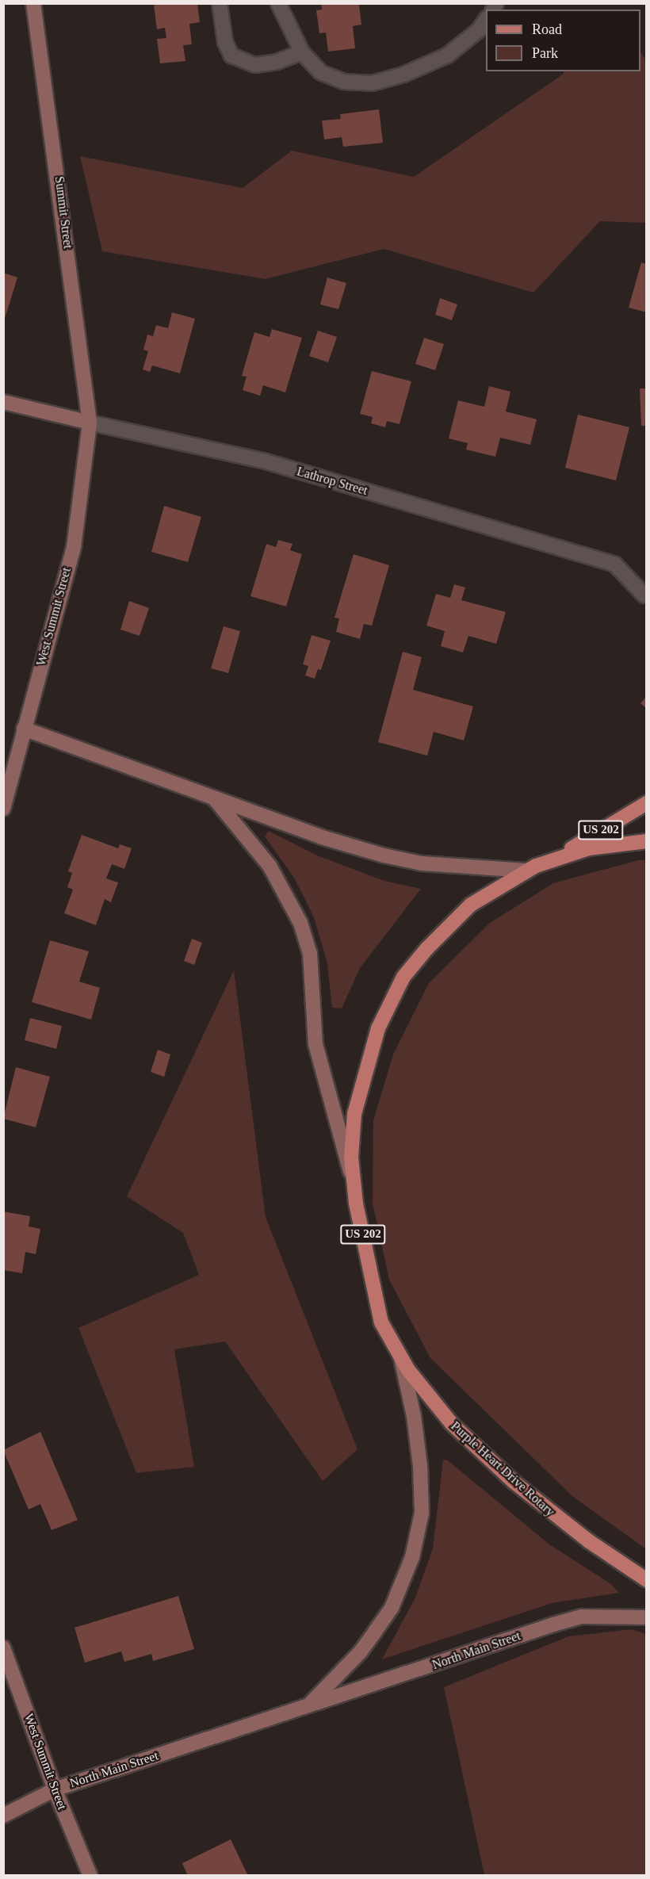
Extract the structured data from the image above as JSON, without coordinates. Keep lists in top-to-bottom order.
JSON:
{
  "streets": {
    "main road": ["US 202", "Purple Heart Drive Rotary"],
    "street": [
      "Summit Street",
      "Lathrop Street",
      "West Summit Street",
      "North Main Street"
    ]
  },
  "crossings": [
    ["Summit Street", "Lathrop Street"],
    ["Summit Street", "West Summit Street"],
    ["Lathrop Street", "West Summit Street"],
    ["West Summit Street", "North Main Street"],
    ["US 202", "Purple Heart Drive Rotary"],
    ["Purple Heart Drive Rotary", "North Main Street"]
  ],
  "legend": ["Road", "Park"]
}
